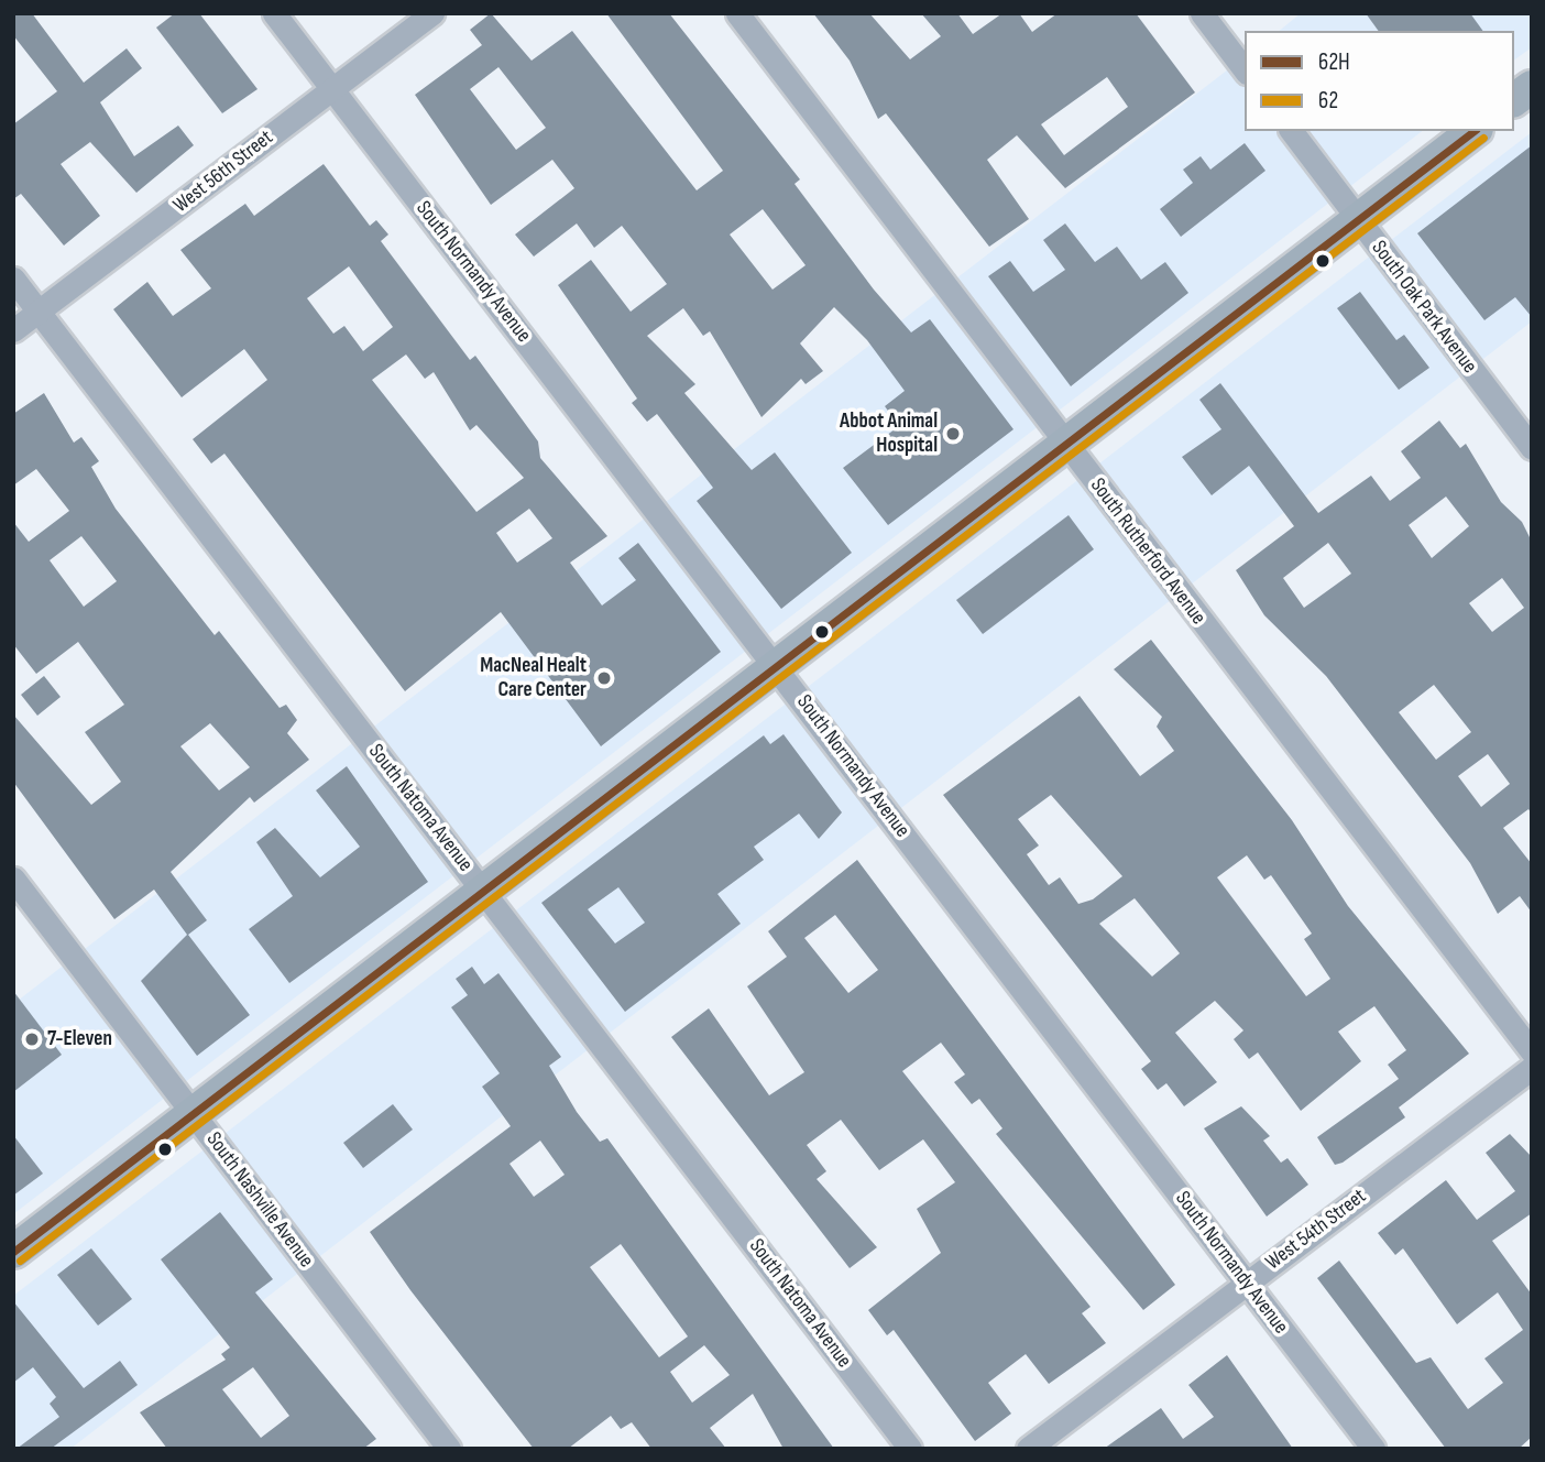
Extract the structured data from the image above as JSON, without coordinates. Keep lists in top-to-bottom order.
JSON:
{
  "streets": {
    "street": [
      "West 56th Street",
      "South Normandy Avenue",
      "South Oak Park Avenue",
      "South Rutherford Avenue",
      "South Natoma Avenue",
      "South Nashville Avenue",
      "West 54th Street"
    ]
  },
  "crossings": [
    ["West 56th Street", "South Normandy Avenue"],
    ["West 56th Street", "South Natoma Avenue"],
    ["South Normandy Avenue", "West 54th Street"]
  ],
  "places": ["Abbot Animal Hospital", "MacNeal Healt Care Center", "7-Eleven"],
  "lines": ["transit line 62H", "transit line 62"],
  "legend": ["62H", "62"]
}
